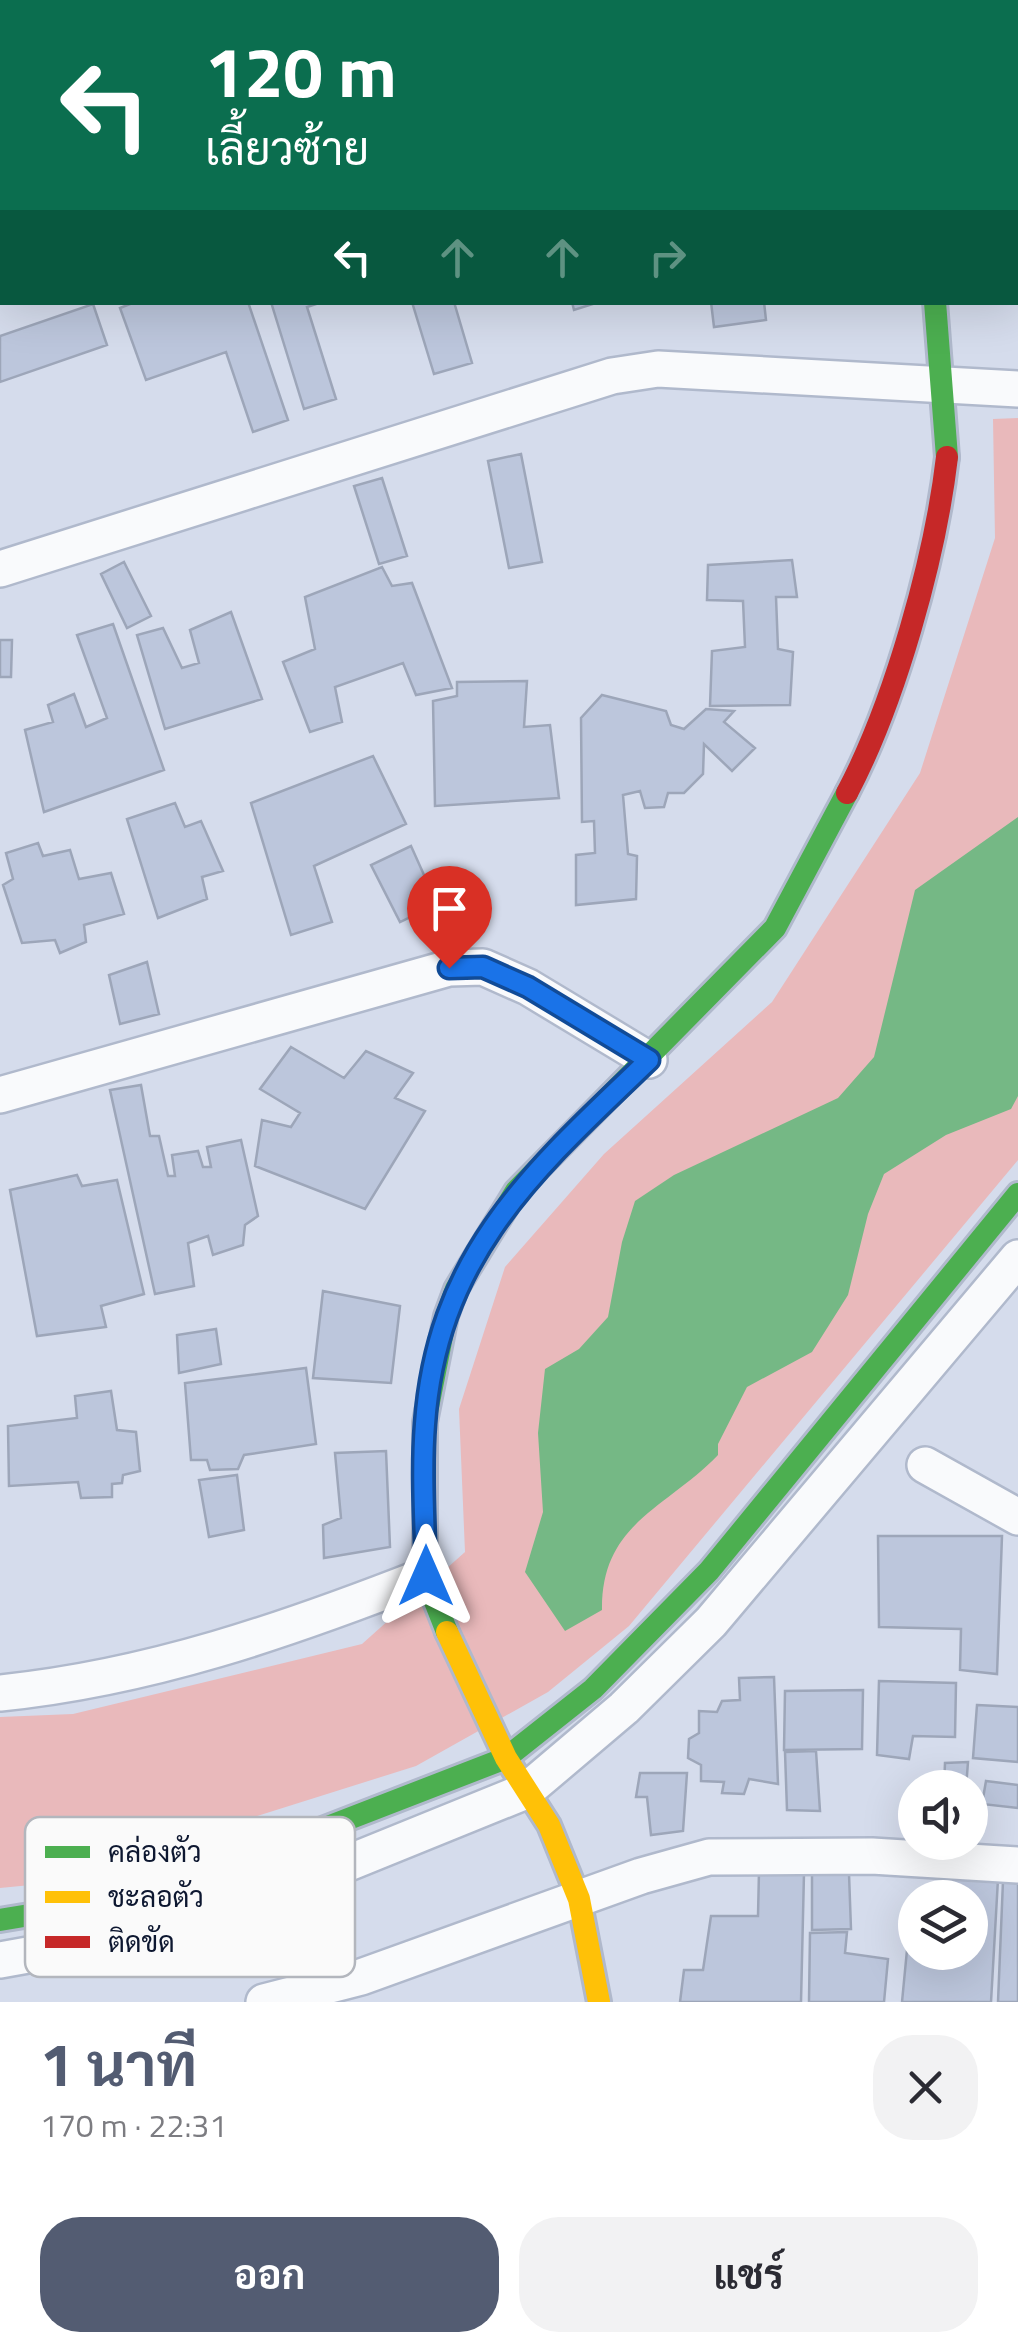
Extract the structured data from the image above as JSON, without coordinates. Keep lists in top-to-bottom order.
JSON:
{
  "legend": ["คล่องตัว", "ชะลอตัว", "ติดขัด"],
  "page": {
    "turn": ["120 m", "เลี้ยวซ้าย"],
    "heading": ["1 นาที", "170 m · 22:31"],
    "buttons": ["ออก", "แชร์"]
  }
}
